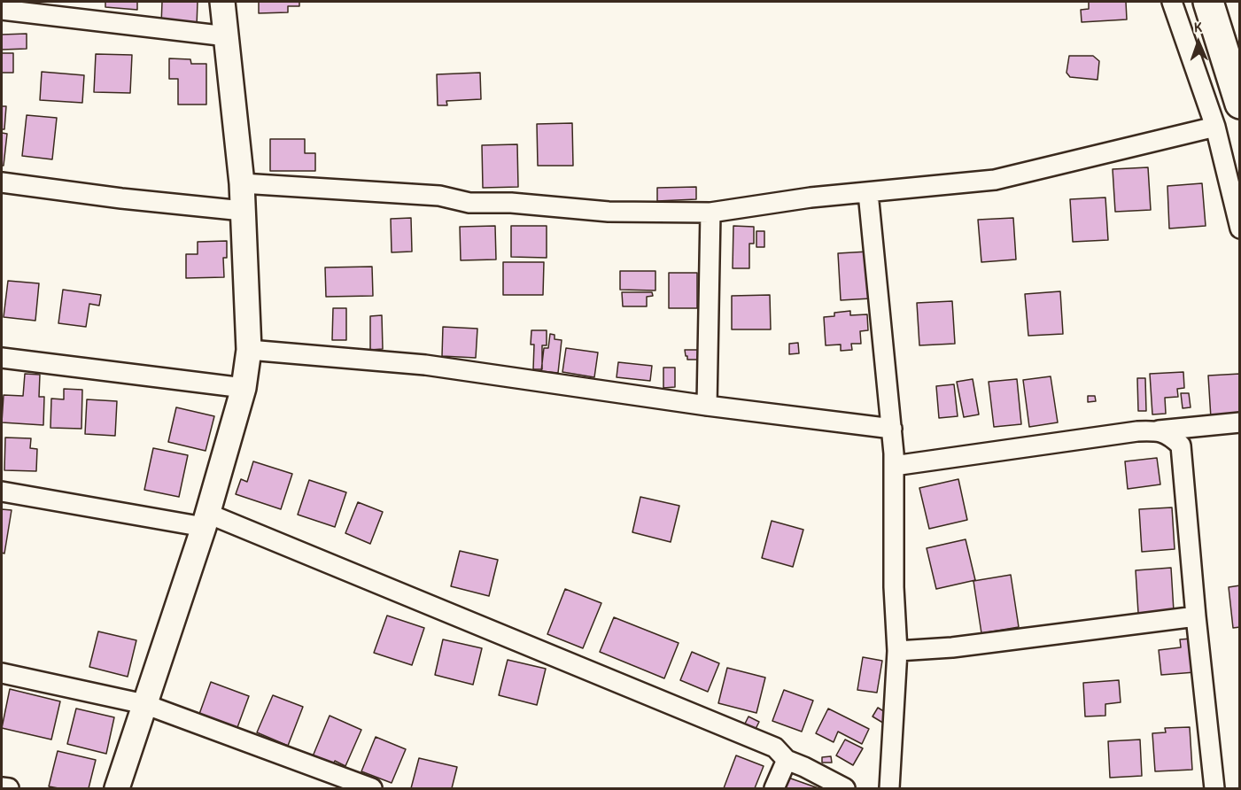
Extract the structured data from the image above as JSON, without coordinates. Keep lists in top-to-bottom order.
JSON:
{
  "north": "top"
}
